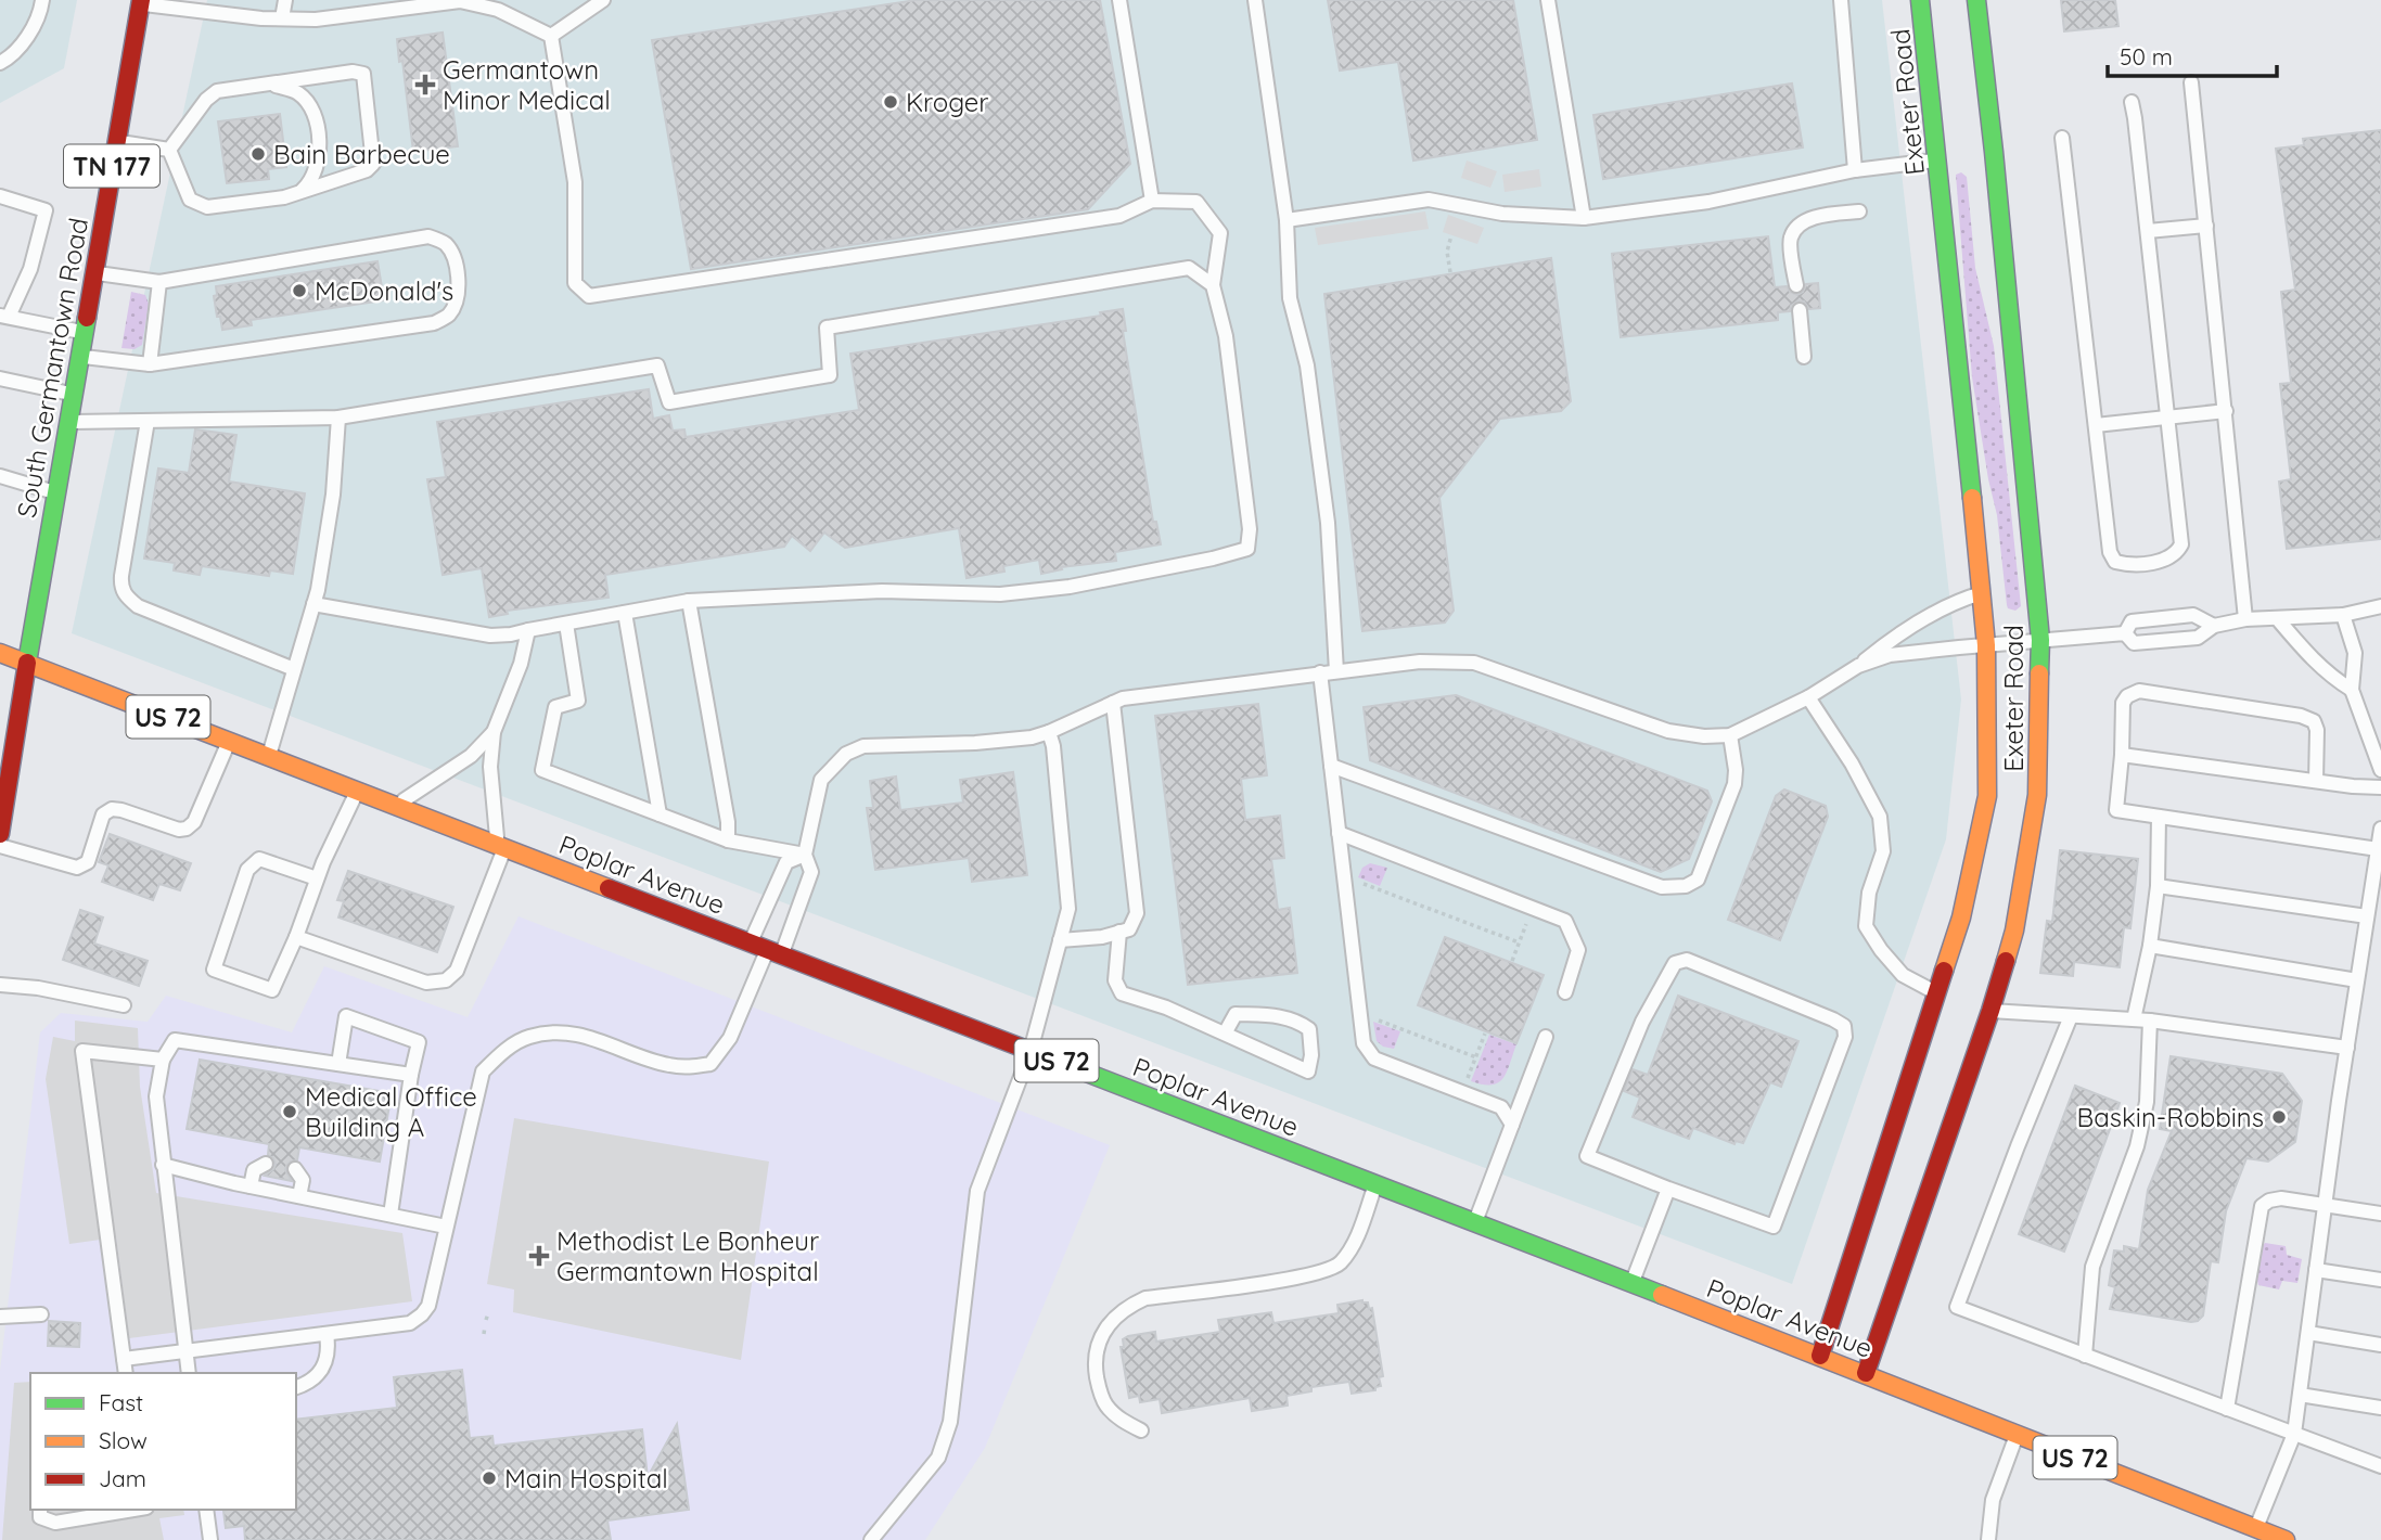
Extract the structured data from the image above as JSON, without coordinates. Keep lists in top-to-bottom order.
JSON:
{
  "streets": {
    "main road": [
      "Exeter Road",
      "TN 177",
      "South Germantown Road",
      "US 72",
      "Poplar Avenue"
    ]
  },
  "crossings": [
    ["Exeter Road", "Poplar Avenue"],
    ["South Germantown Road", "Poplar Avenue"]
  ],
  "places": {
    "health": ["Germantown Minor Medical", "Methodist Le Bonheur Germantown Hospital"],
    "other": [
      "Kroger",
      "Bain Barbecue",
      "McDonald's",
      "Medical Office Building A",
      "Baskin-Robbins",
      "Main Hospital"
    ]
  },
  "legend": ["Fast", "Slow", "Jam"],
  "scale_bar": "50 m"
}
